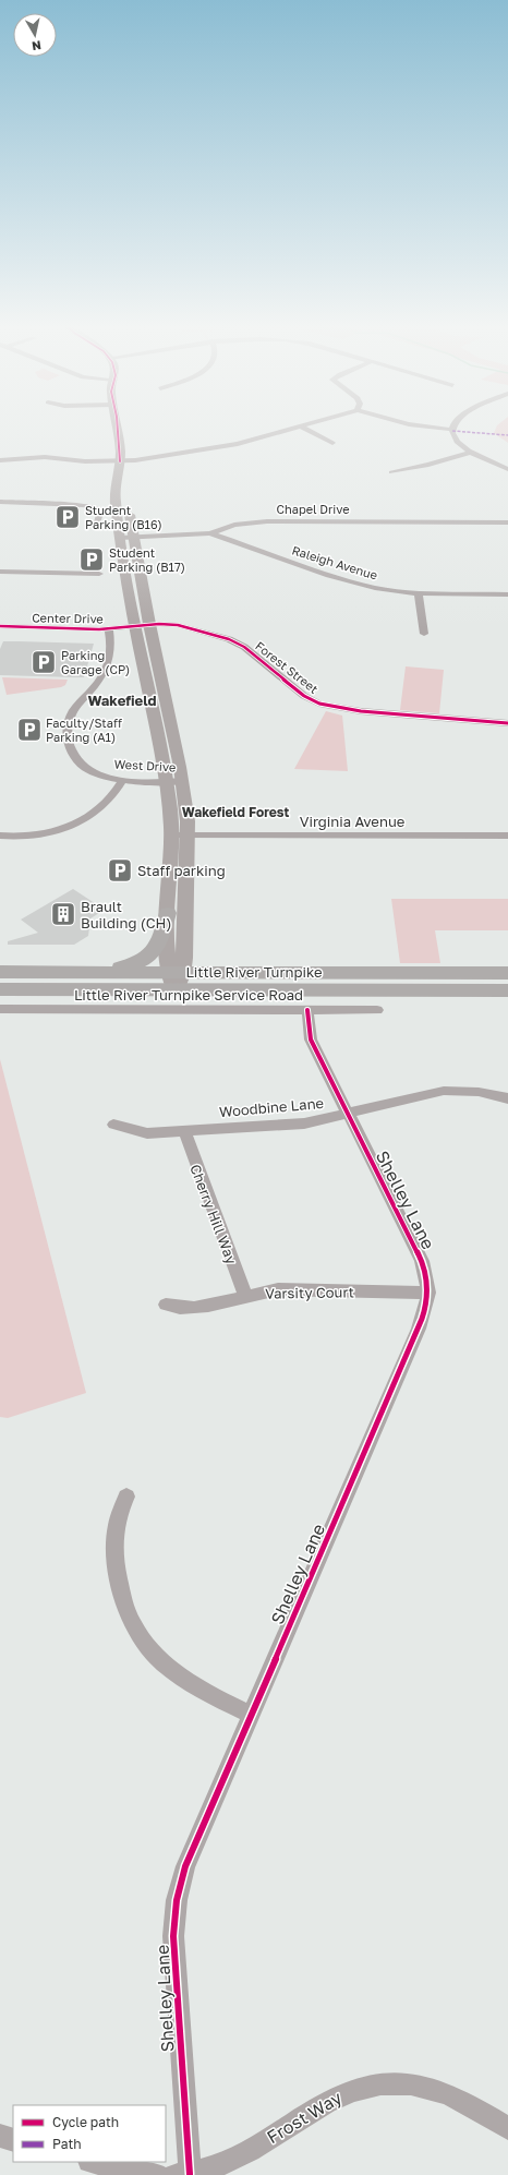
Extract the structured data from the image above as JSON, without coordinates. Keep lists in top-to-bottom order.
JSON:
{
  "streets": {
    "main road": ["Little River Turnpike"],
    "street": [
      "Chapel Drive",
      "Raleigh Avenue",
      "Center Drive",
      "Forest Street",
      "West Drive",
      "Virginia Avenue",
      "Little River Turnpike Service Road",
      "Woodbine Lane",
      "Shelley Lane",
      "Cherry Hill Way",
      "Varsity Court",
      "Frost Way"
    ]
  },
  "crossings": [
    ["Chapel Drive", "Raleigh Avenue"],
    ["Center Drive", "Forest Street"],
    ["Center Drive", "West Drive"],
    ["Little River Turnpike Service Road", "Shelley Lane"],
    ["Woodbine Lane", "Shelley Lane"],
    ["Woodbine Lane", "Cherry Hill Way"],
    ["Shelley Lane", "Varsity Court"],
    ["Shelley Lane", "Frost Way"],
    ["Cherry Hill Way", "Varsity Court"]
  ],
  "districts": ["Wakefield", "Wakefield Forest"],
  "places": {
    "parking": [
      "Student Parking (B16)",
      "Student Parking (B17)",
      "Parking Garage (CP)",
      "Faculty/Staff Parking (A1)",
      "Staff parking"
    ],
    "building": ["Brault Building (CH)"]
  },
  "legend": ["Cycle path", "Path"],
  "north": "bottom"
}
